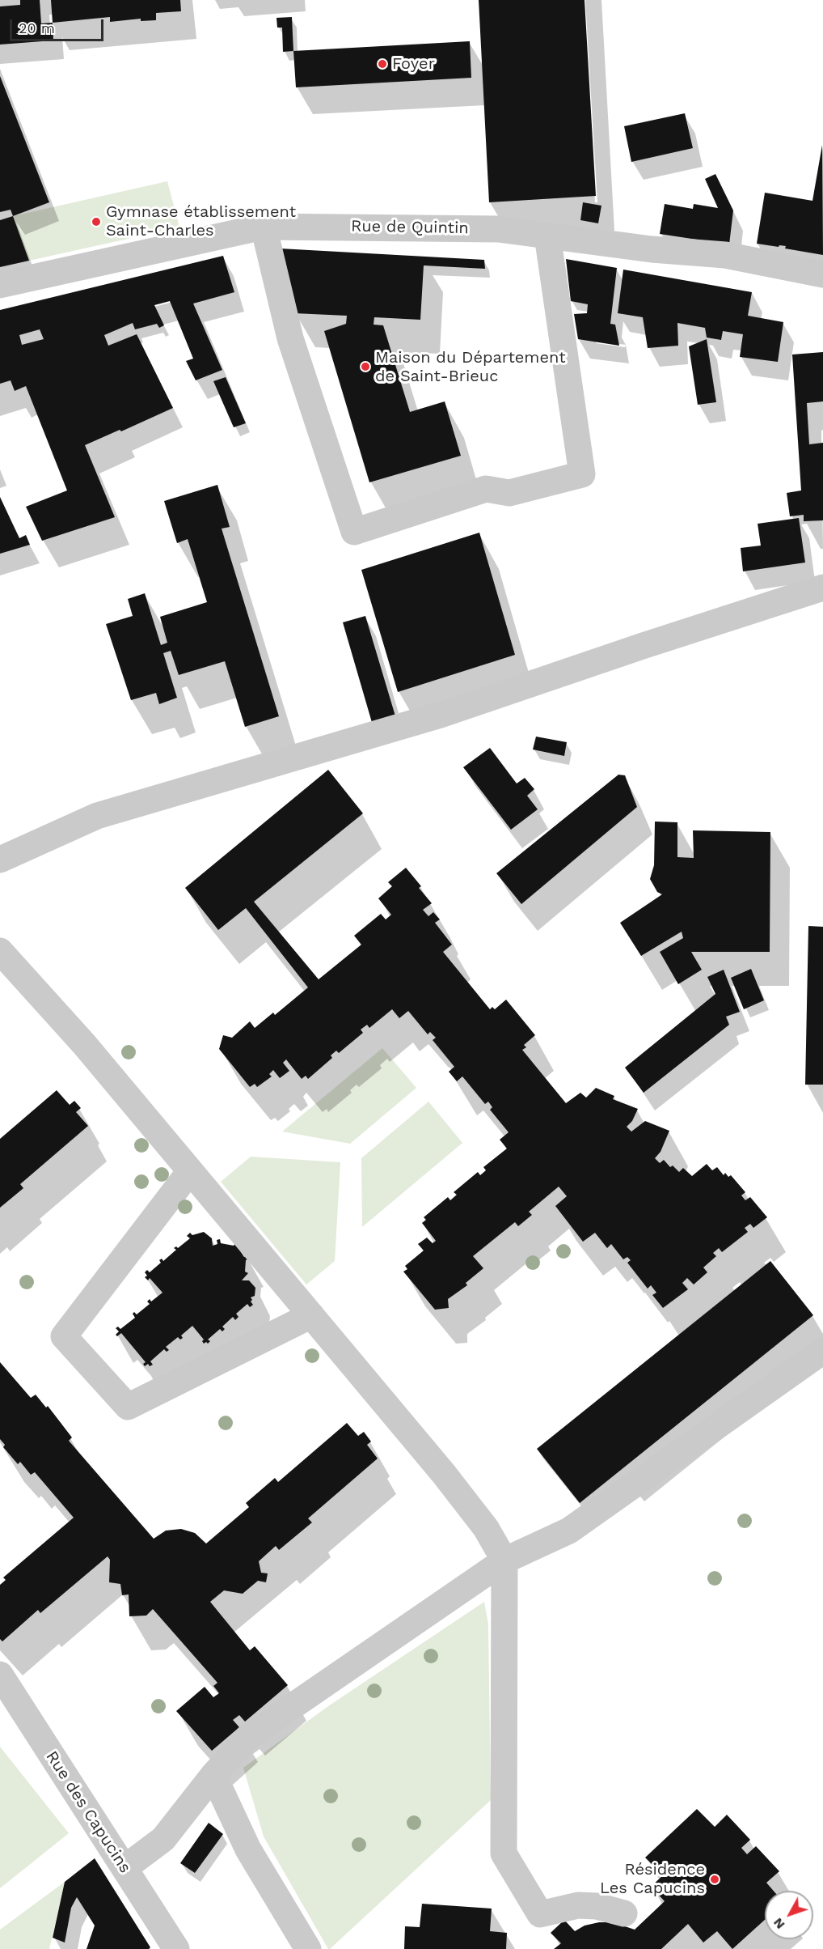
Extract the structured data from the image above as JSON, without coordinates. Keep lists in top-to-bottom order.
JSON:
{
  "streets": {
    "street": ["Rue de Quintin", "Rue des Capucins"]
  },
  "places": [
    "Foyer",
    "Gymnase établissement Saint-Charles",
    "Maison du Département de Saint-Brieuc",
    "Résidence Les Capucins"
  ],
  "scale_bar": "20 m",
  "north": "bottom left"
}
